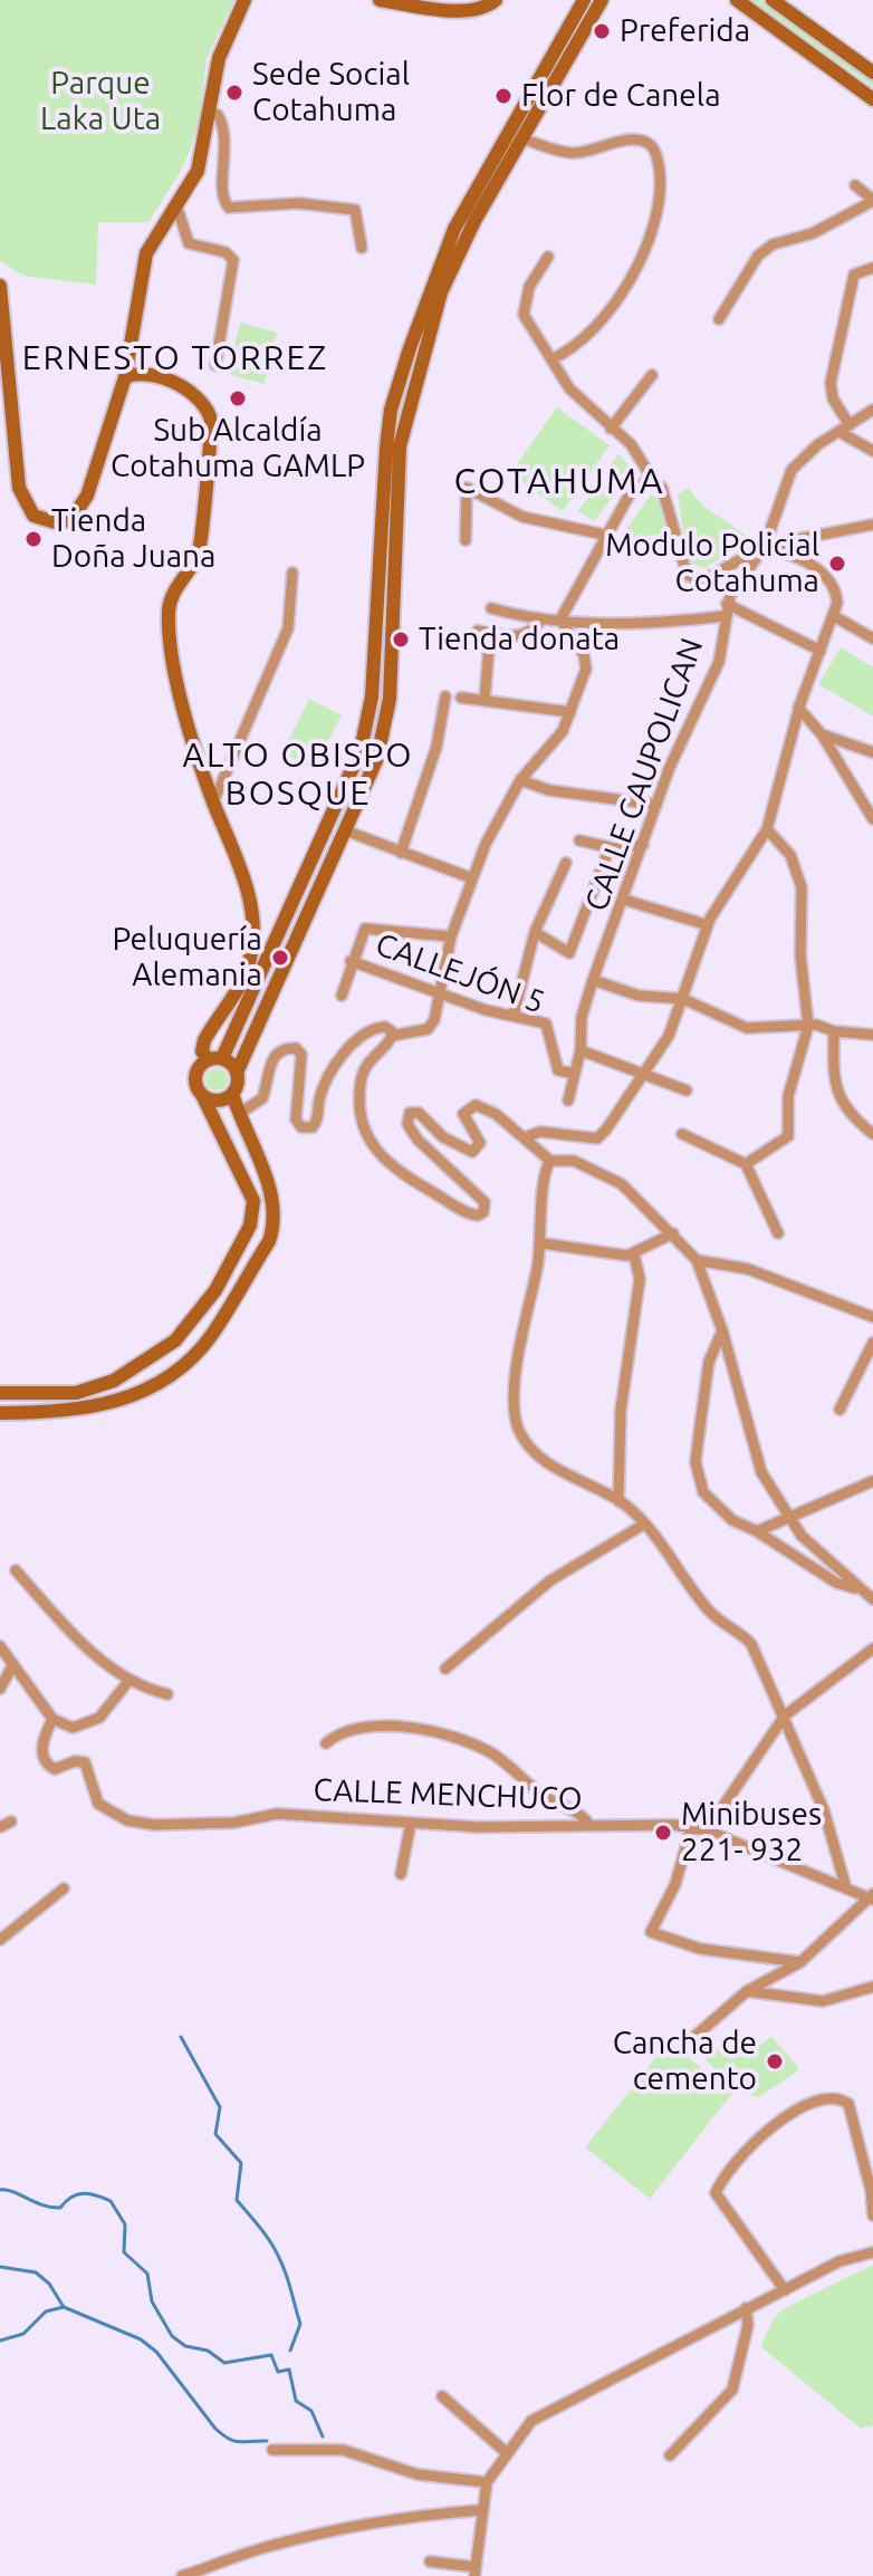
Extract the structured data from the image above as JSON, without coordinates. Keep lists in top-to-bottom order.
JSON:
{
  "streets": {
    "street": ["CALLE CAUPOLICAN", "CALLEJÓN 5", "CALLE MENCHUCO"]
  },
  "crossings": [
    ["CALLE CAUPOLICAN", "CALLEJÓN 5"]
  ],
  "districts": ["ERNESTO TORREZ", "COTAHUMA", "ALTO OBISPO BOSQUE"],
  "parks": ["Parque Laka Uta"],
  "places": [
    "Preferida",
    "Sede Social Cotahuma",
    "Flor de Canela",
    "Sub Alcaldía Cotahuma GAMLP",
    "Tienda Doña Juana",
    "Modulo Policial Cotahuma",
    "Tienda donata",
    "Peluquería Alemania",
    "Minibuses 221- 932",
    "Cancha de cemento"
  ]
}
